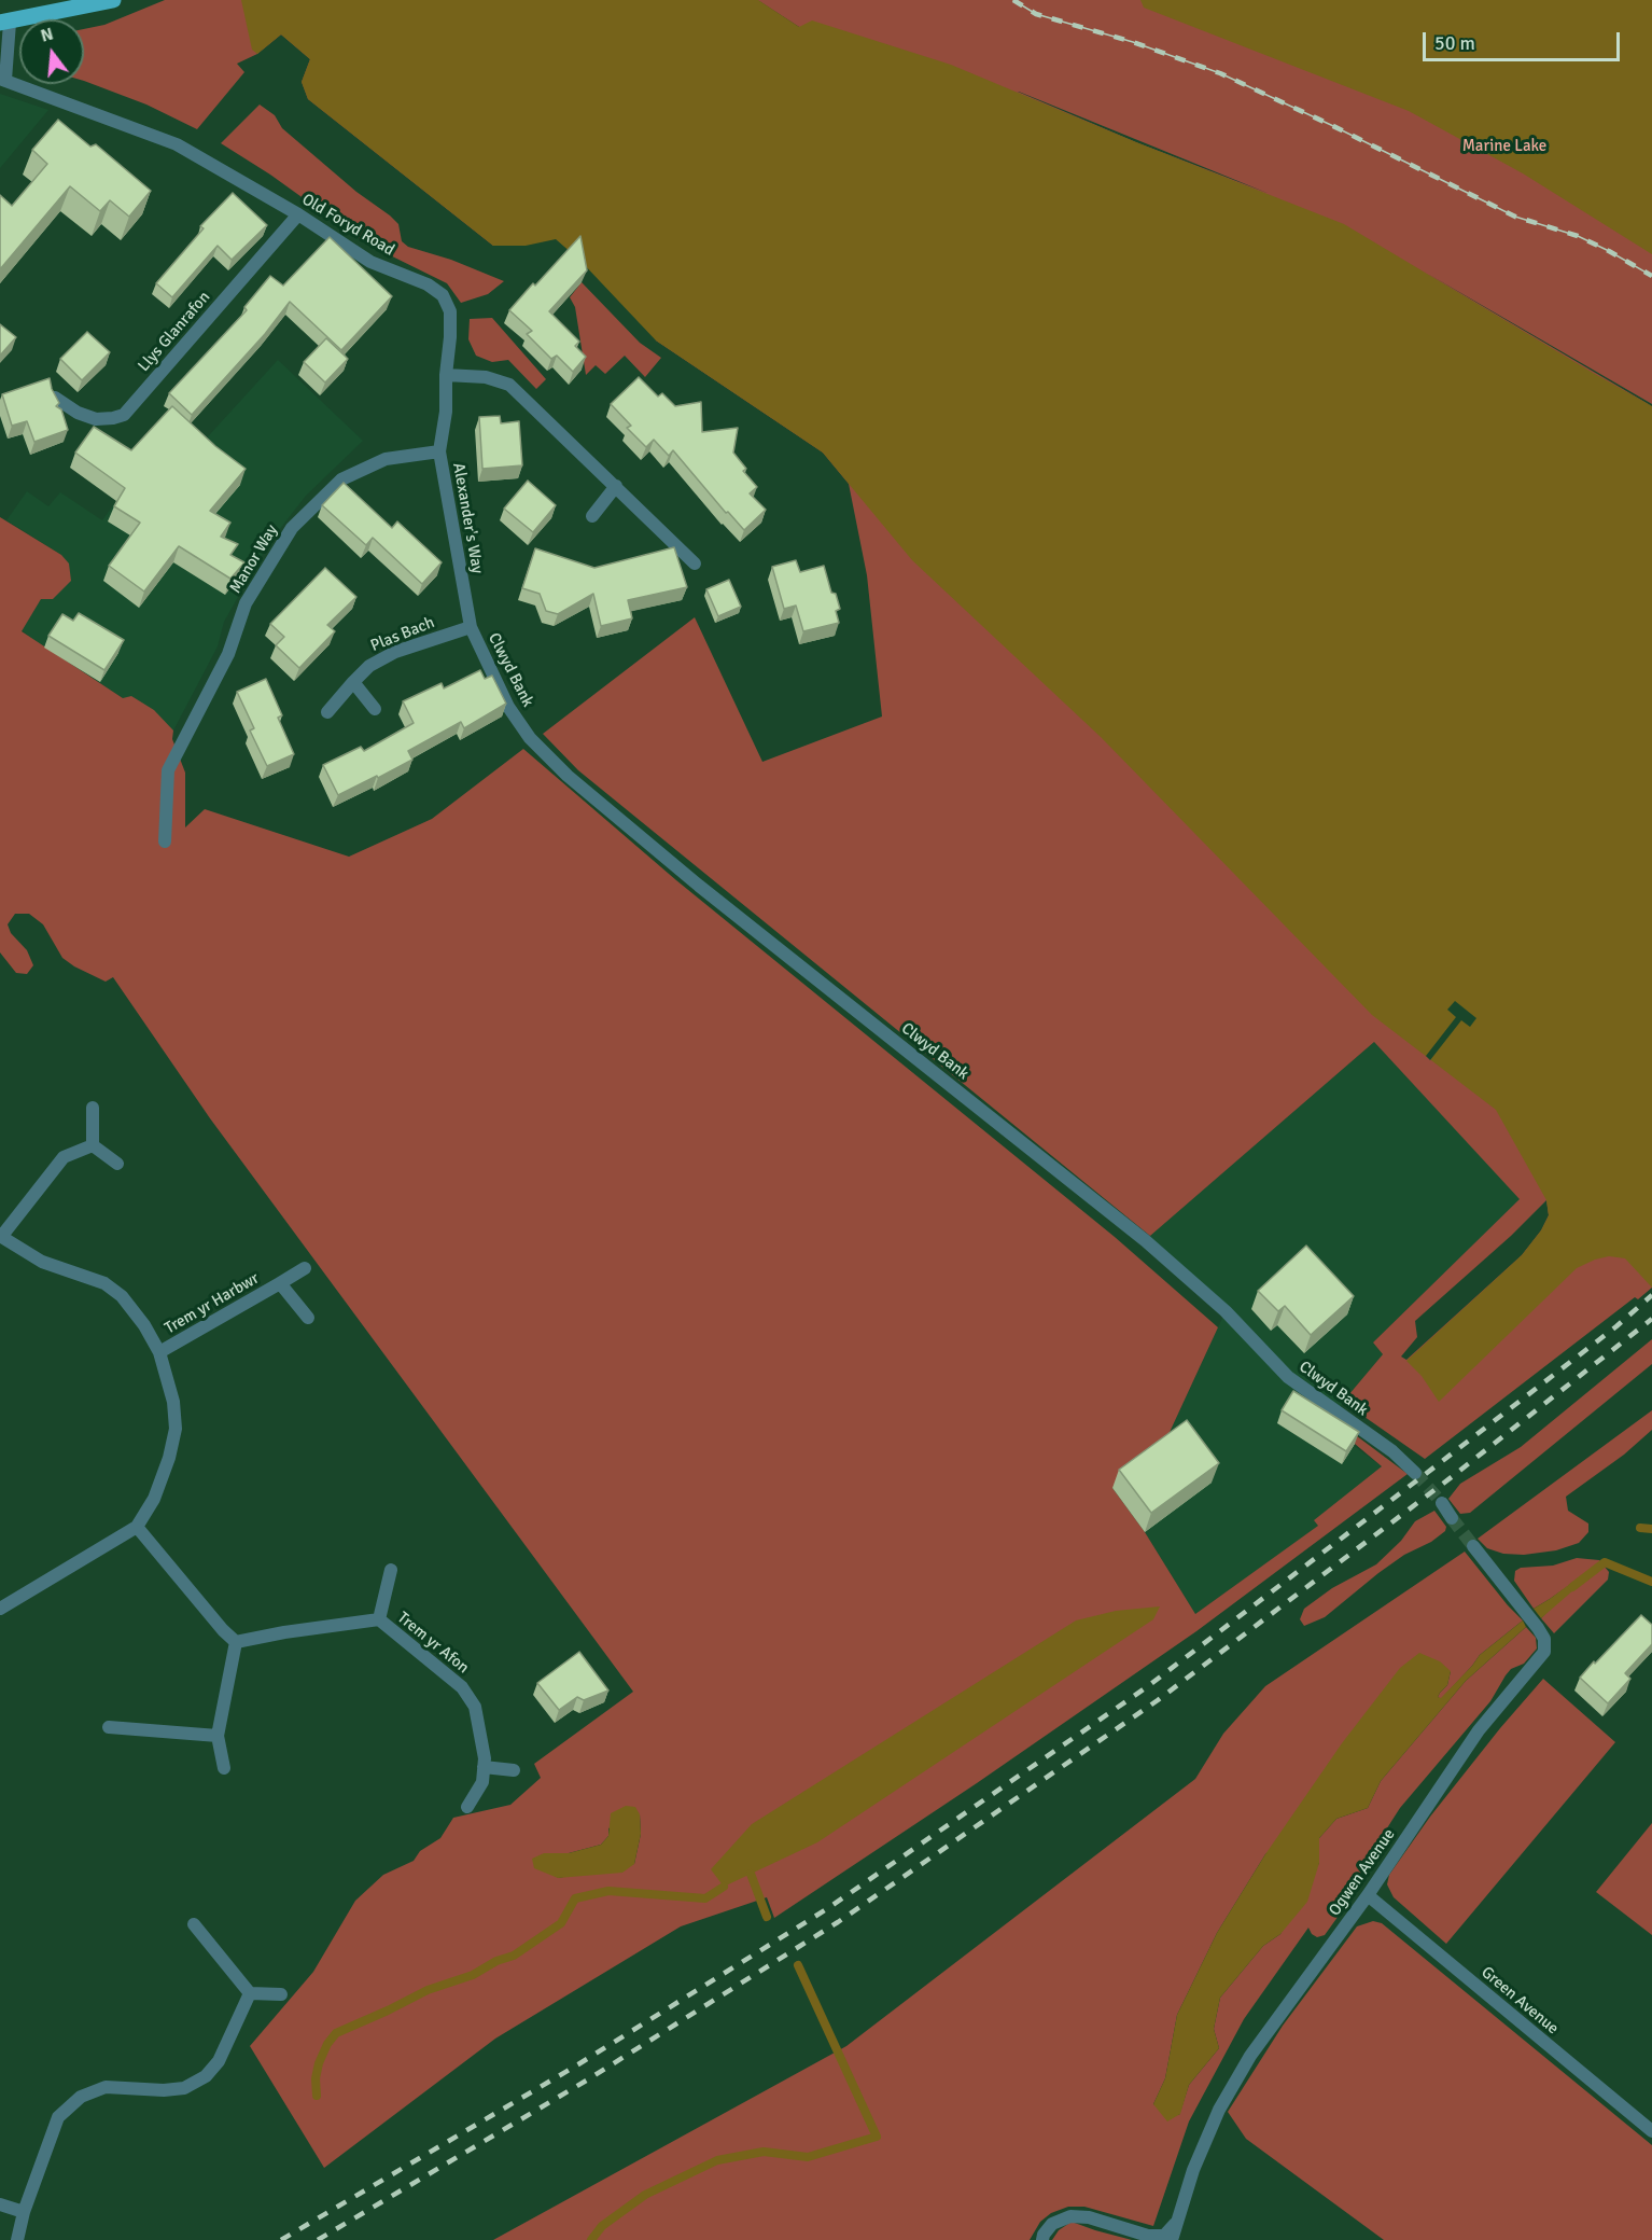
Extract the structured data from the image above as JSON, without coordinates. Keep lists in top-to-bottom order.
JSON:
{
  "streets": {
    "street": [
      "Old Foryd Road",
      "Llys Glanrafon",
      "Alexander's Way",
      "Manor Way",
      "Plas Bach",
      "Clwyd Bank",
      "Trem yr Harbwr",
      "Trem yr Afon",
      "Ogwen Avenue",
      "Green Avenue"
    ]
  },
  "crossings": [
    ["Old Foryd Road", "Llys Glanrafon"],
    ["Old Foryd Road", "Alexander's Way"],
    ["Alexander's Way", "Manor Way"],
    ["Alexander's Way", "Plas Bach"],
    ["Alexander's Way", "Clwyd Bank"],
    ["Plas Bach", "Clwyd Bank"],
    ["Ogwen Avenue", "Green Avenue"]
  ],
  "parks": ["Marine Lake"],
  "scale_bar": "50 m",
  "north": "top"
}
